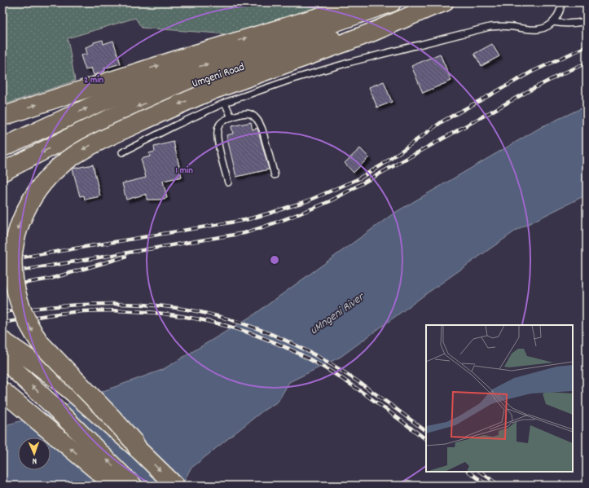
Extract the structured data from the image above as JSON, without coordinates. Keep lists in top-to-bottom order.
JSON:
{
  "streets": {
    "main road": ["Umgeni Road"]
  },
  "water": ["uMngeni River"],
  "north": "bottom",
  "rings": ["2 min", "1 min"]
}
